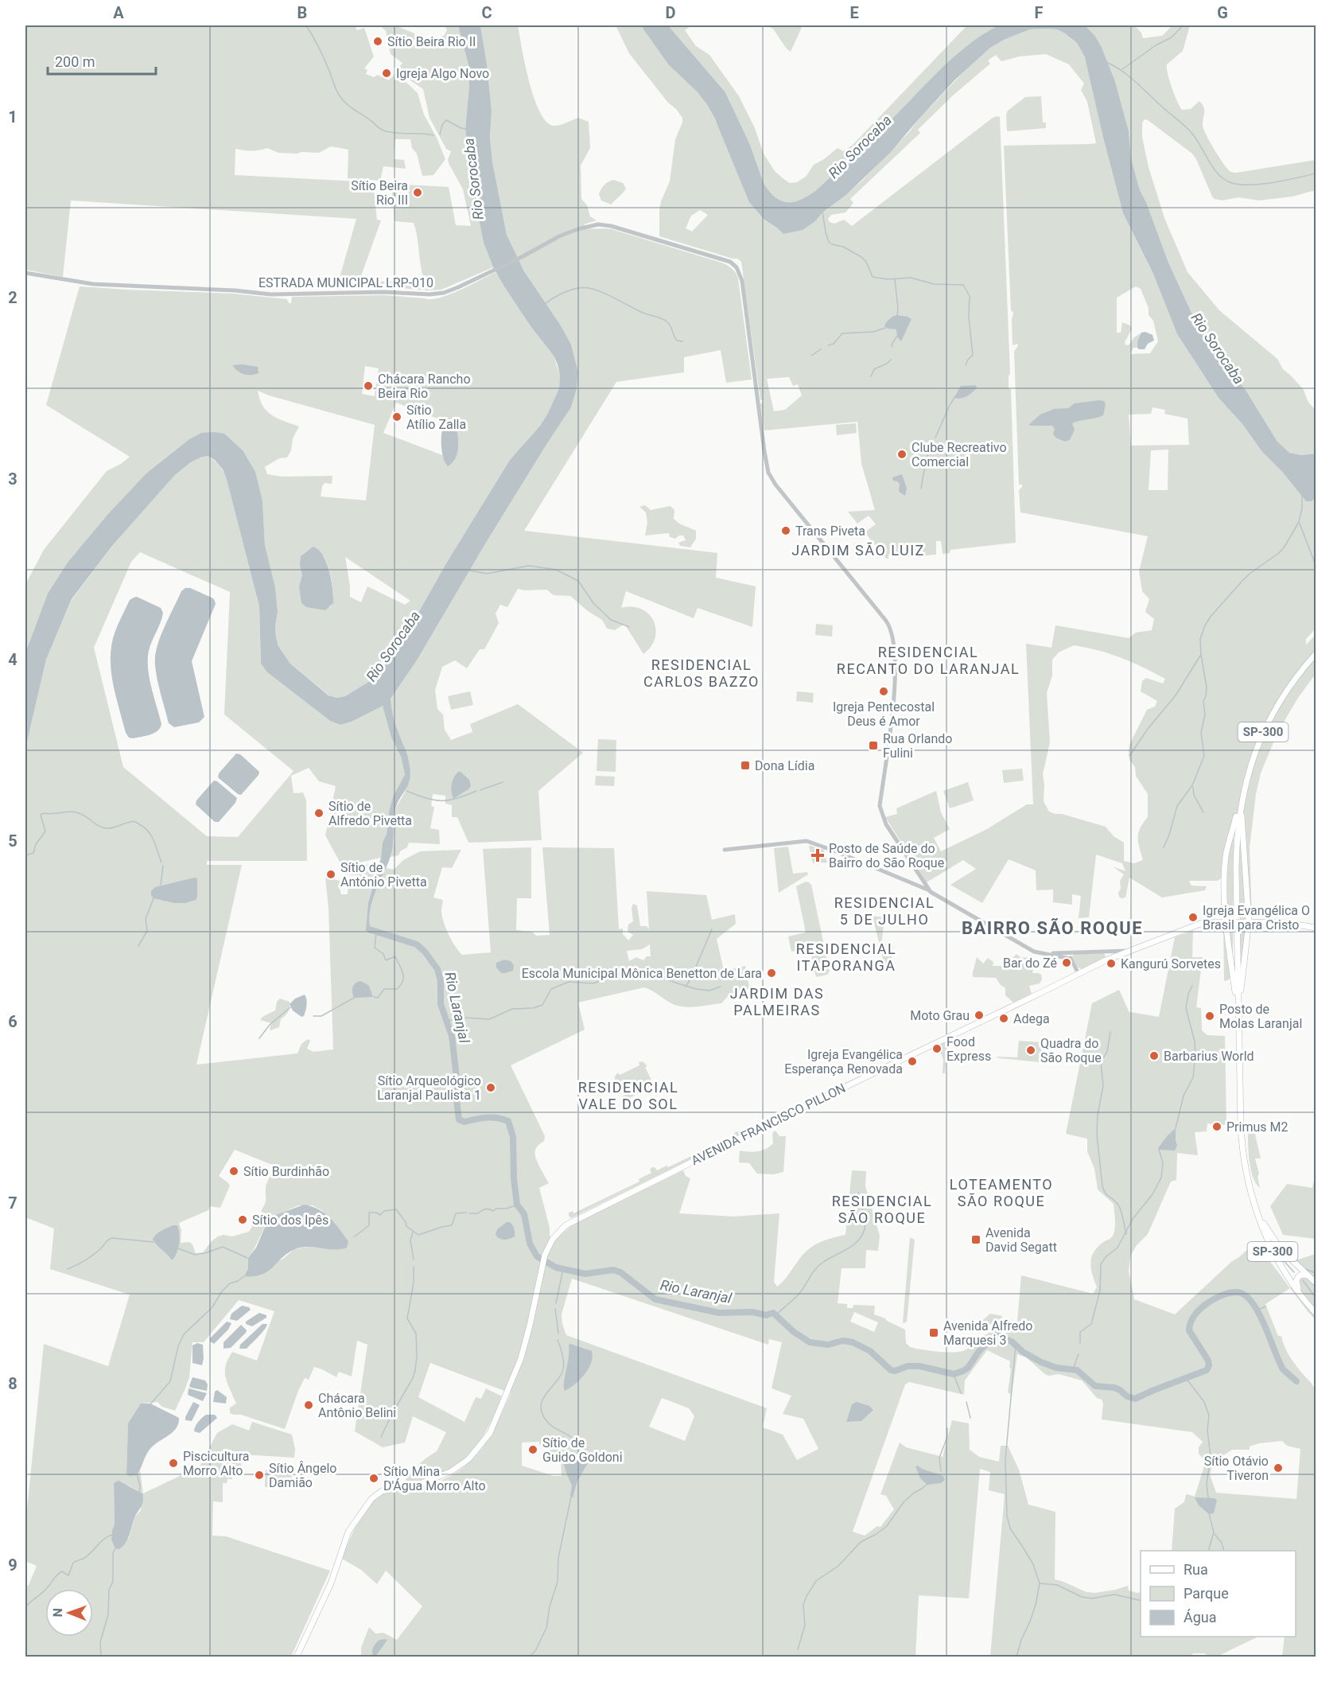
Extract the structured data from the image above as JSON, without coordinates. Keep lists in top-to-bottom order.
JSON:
{
  "streets": {
    "main road": ["SP-300", "AVENIDA FRANCISCO PILLON"],
    "street": ["ESTRADA MUNICIPAL LRP-010"]
  },
  "districts": [
    "JARDIM SÃO LUIZ",
    "RESIDENCIAL RECANTO DO LARANJAL",
    "RESIDENCIAL CARLOS BAZZO",
    "RESIDENCIAL 5 DE JULHO",
    "BAIRRO SÃO ROQUE",
    "RESIDENCIAL ITAPORANGA",
    "JARDIM DAS PALMEIRAS",
    "RESIDENCIAL VALE DO SOL",
    "LOTEAMENTO SÃO ROQUE",
    "RESIDENCIAL SÃO ROQUE"
  ],
  "water": ["Rio Sorocaba", "Rio Laranjal"],
  "places": {
    "other": [
      "Sítio Beira Rio II",
      "Igreja Algo Novo",
      "Sítio Beira Rio III",
      "Chácara Rancho Beira Rio",
      "Sítio Atílio Zalla",
      "Clube Recreativo Comercial",
      "Trans Piveta",
      "Igreja Pentecostal Deus é Amor",
      "Sítio de Alfredo Pivetta",
      "Sítio de António Pivetta",
      "Igreja Evangélica O Brasil para Cristo",
      "Bar do Zé",
      "Kangurú Sorvetes",
      "Escola Municipal Mônica Benetton de Lara",
      "Moto Grau",
      "Posto de Molas Laranjal",
      "Adega",
      "Food Express",
      "Quadra do São Roque",
      "Barbarius World",
      "Igreja Evangélica Esperança Renovada",
      "Sítio Arqueológico Laranjal Paulista 1",
      "Primus M2",
      "Sítio Burdinhão",
      "Sítio dos Ipês",
      "Chácara Antônio Belini",
      "Sítio de Guido Goldoni",
      "Piscicultura Morro Alto",
      "Sítio Otávio Tiveron",
      "Sítio Ângelo Damião",
      "Sítio Mina D'Água Morro Alto"
    ],
    "transit": [
      "Rua Orlando Fulini",
      "Dona Lídia",
      "Avenida David Segatt",
      "Avenida Alfredo Marquesi 3"
    ],
    "health": ["Posto de Saúde do Bairro do São Roque"]
  },
  "legend": ["Rua", "Parque", "Água"],
  "scale_bar": "200 m",
  "north": "left",
  "grid": {
    "columns": [
      "A",
      "B",
      "C",
      "D",
      "E",
      "F",
      "G"
    ],
    "rows": [
      "1",
      "2",
      "3",
      "4",
      "5",
      "6",
      "7",
      "8",
      "9"
    ]
  }
}
